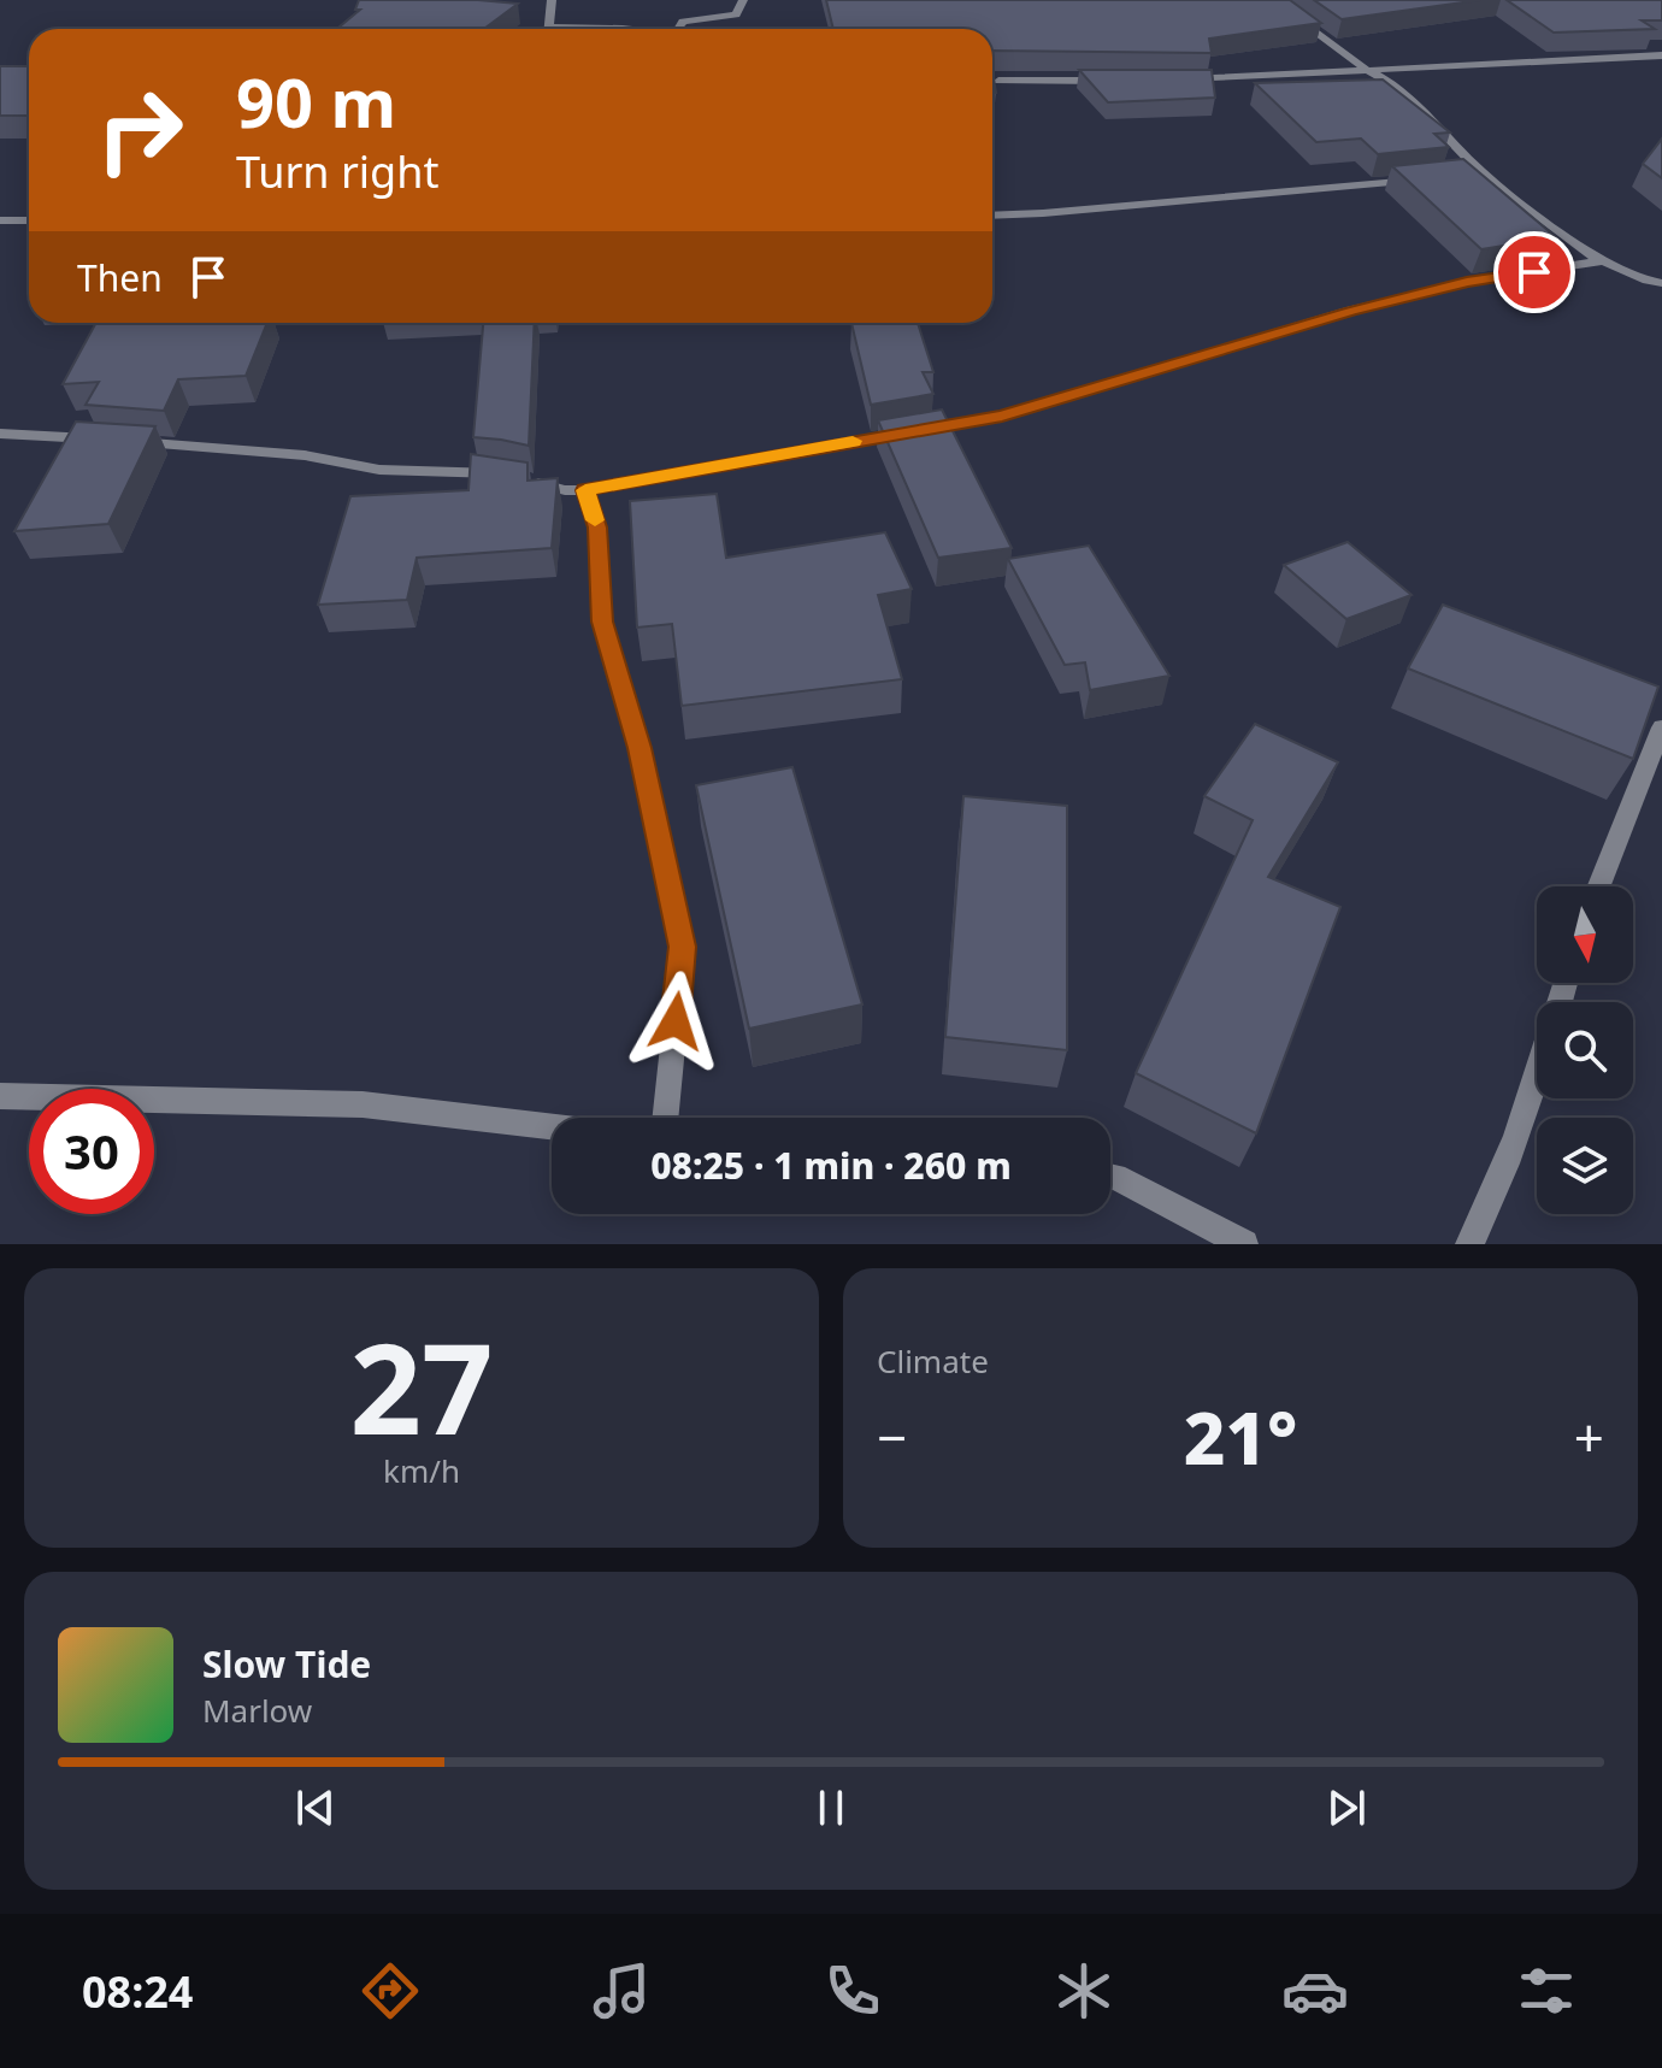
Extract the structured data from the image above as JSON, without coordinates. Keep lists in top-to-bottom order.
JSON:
{
  "north": "bottom",
  "page": {
    "turn": ["90 m", "Turn right"],
    "then": "Then",
    "limit": "30",
    "trip": "08:25 · 1 min · 260 m",
    "tile": [
      ["27", "km/h"],
      "Climate"
    ],
    "heat": ["−", "21°", "+"],
    "song": ["Slow Tide", "Marlow"],
    "tabs": "08:24"
  }
}
